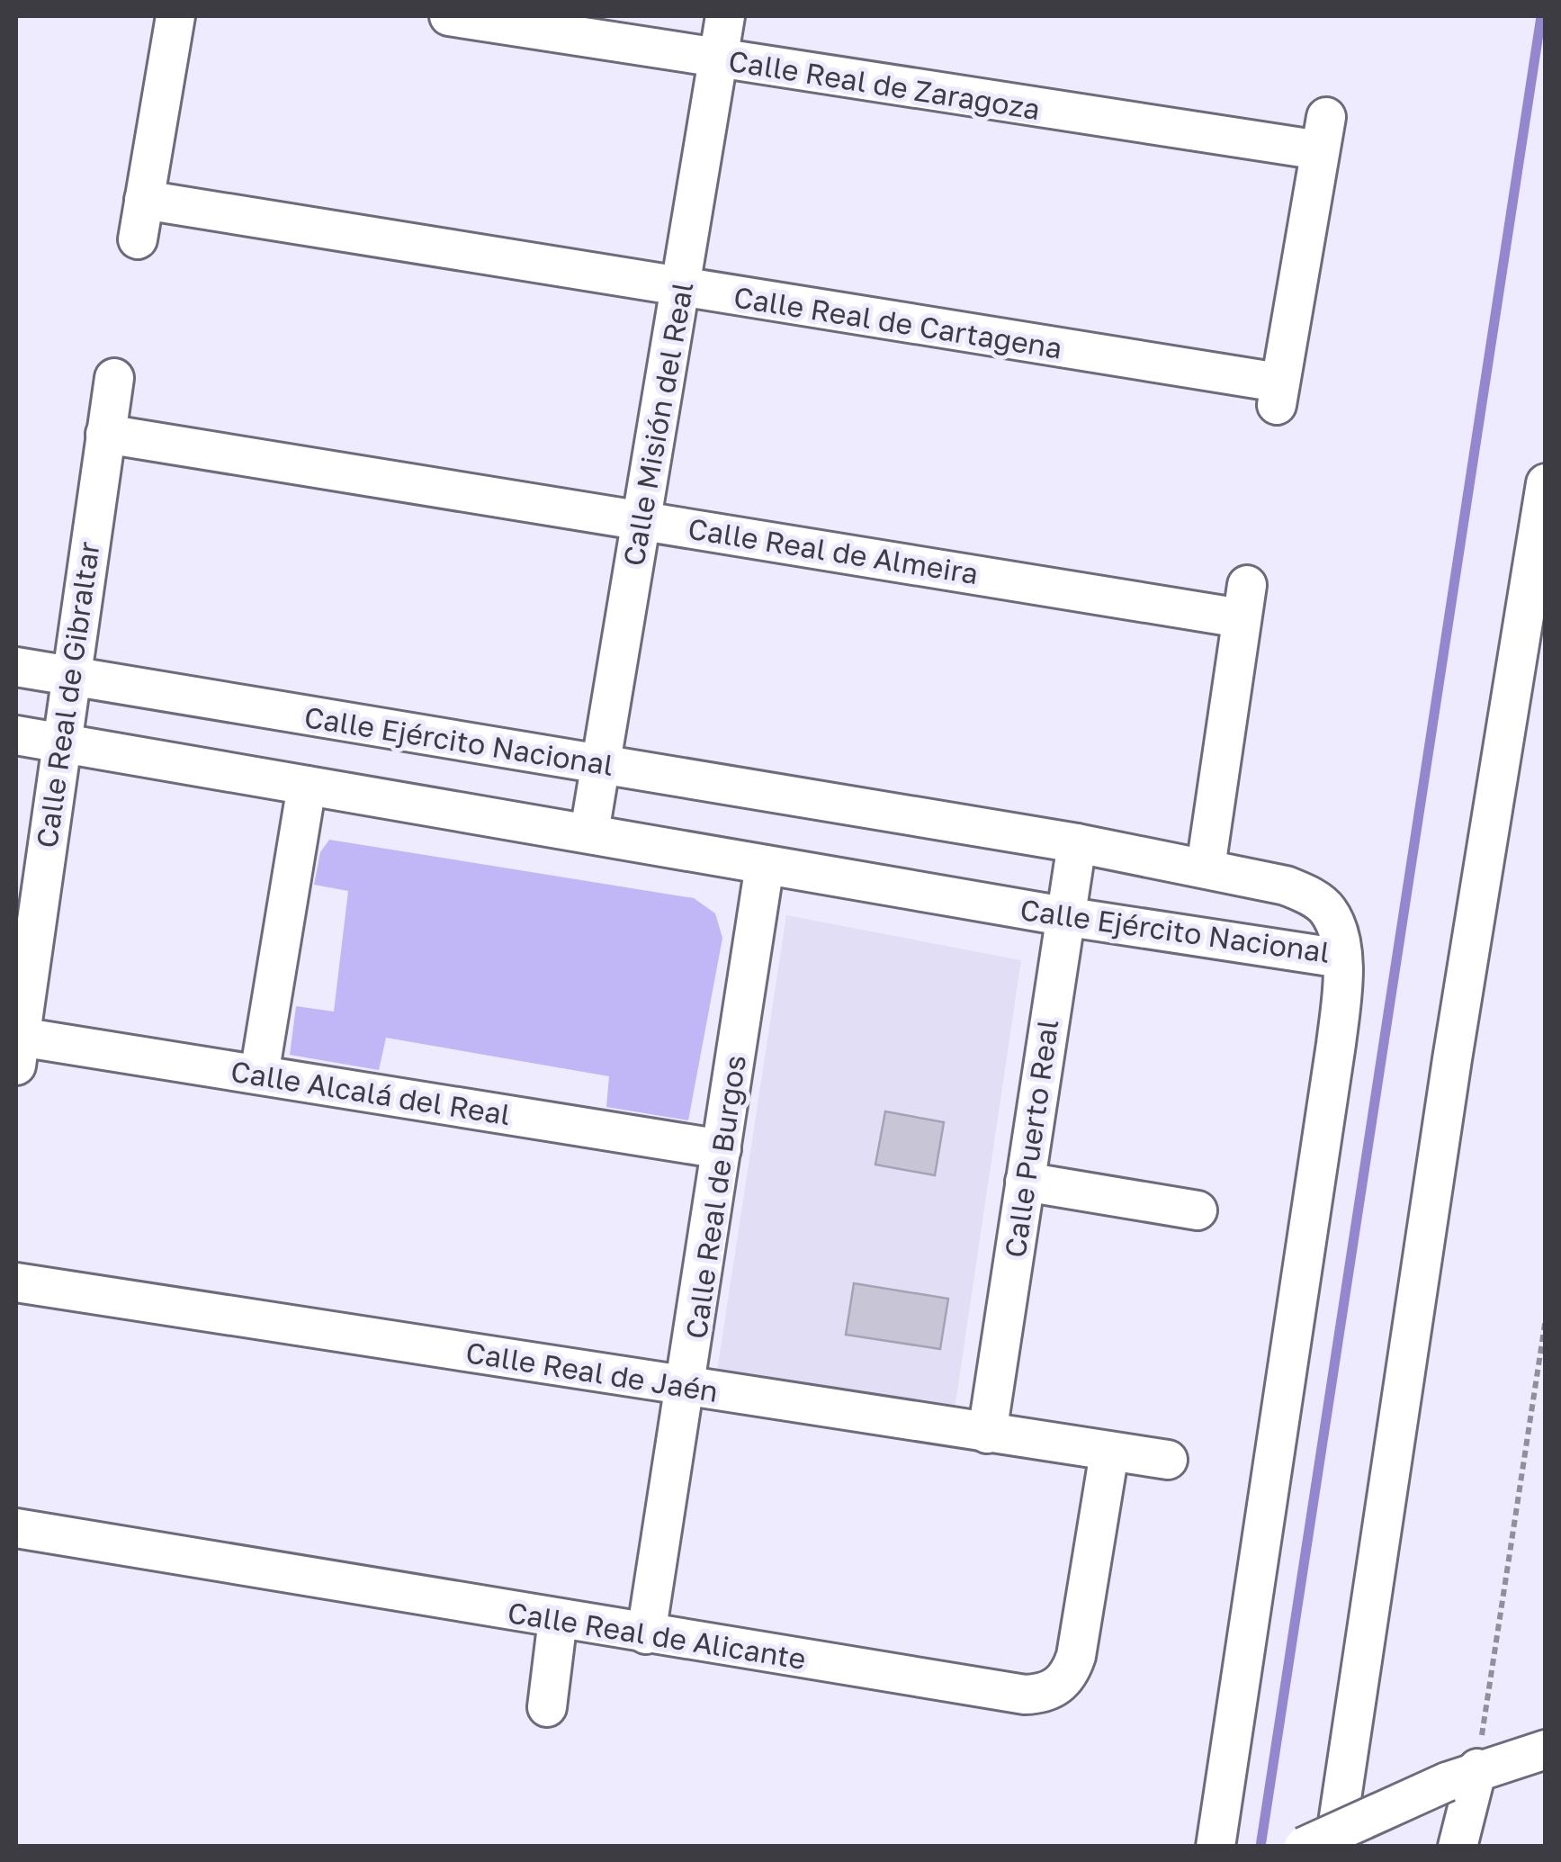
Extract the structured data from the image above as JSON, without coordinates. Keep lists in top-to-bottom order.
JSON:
{
  "streets": {
    "street": [
      "Calle Real de Zaragoza",
      "Calle Real de Cartagena",
      "Calle Misión del Real",
      "Calle Real de Almeira",
      "Calle Real de Gibraltar",
      "Calle Ejército Nacional",
      "Calle Alcalá del Real",
      "Calle Puerto Real",
      "Calle Real de Burgos",
      "Calle Real de Jaén",
      "Calle Real de Alicante"
    ]
  },
  "crossings": [
    ["Calle Real de Zaragoza", "Calle Real de Cartagena"],
    ["Calle Real de Zaragoza", "Calle Misión del Real"],
    ["Calle Real de Cartagena", "Calle Misión del Real"],
    ["Calle Misión del Real", "Calle Real de Almeira"],
    ["Calle Misión del Real", "Calle Ejército Nacional"],
    ["Calle Real de Almeira", "Calle Real de Gibraltar"],
    ["Calle Real de Almeira", "Calle Ejército Nacional"],
    ["Calle Real de Gibraltar", "Calle Ejército Nacional"],
    ["Calle Real de Gibraltar", "Calle Alcalá del Real"],
    ["Calle Ejército Nacional", "Calle Puerto Real"],
    ["Calle Ejército Nacional", "Calle Real de Burgos"],
    ["Calle Alcalá del Real", "Calle Real de Burgos"],
    ["Calle Puerto Real", "Calle Real de Jaén"],
    ["Calle Real de Burgos", "Calle Real de Jaén"],
    ["Calle Real de Burgos", "Calle Real de Alicante"],
    ["Calle Real de Jaén", "Calle Real de Alicante"]
  ]
}
